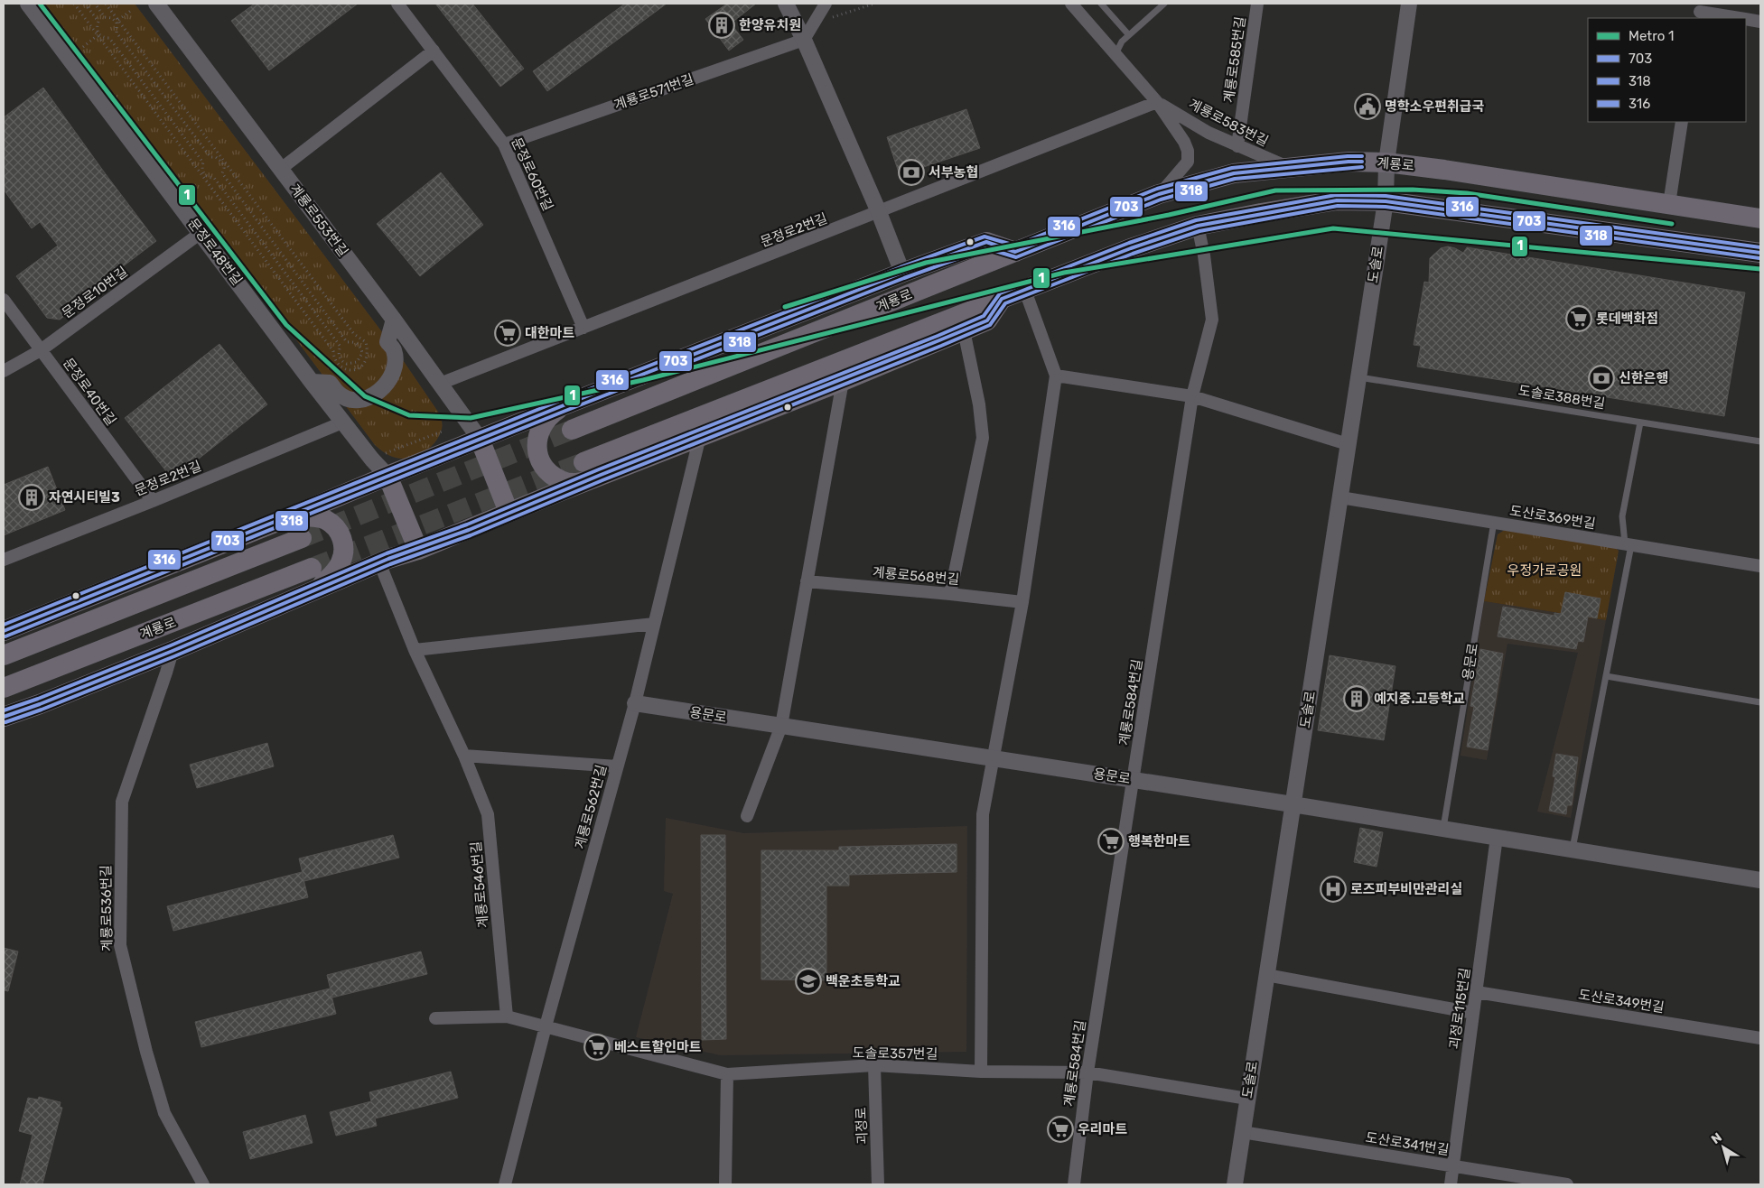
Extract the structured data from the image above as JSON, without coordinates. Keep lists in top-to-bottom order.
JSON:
{
  "streets": {
    "main road": ["계룡로"],
    "street": [
      "계룡로585번길",
      "계룡로571번길",
      "계룡로583번길",
      "문정로60번길",
      "계룡로553번길",
      "문정로2번길",
      "문정로48번길",
      "도솔로",
      "문정로10번길",
      "문정로40번길",
      "도산로369번길",
      "계룡로568번길",
      "용문로",
      "계룡로584번길",
      "계룡로562번길",
      "계룡로546번길",
      "계룡로536번길",
      "도산로349번길",
      "괴정로115번길",
      "도솔로357번길",
      "괴정로",
      "도산로341번길"
    ],
    "lane": ["도솔로388번길"]
  },
  "crossings": [
    ["계룡로585번길", "계룡로583번길"],
    ["계룡로571번길", "문정로60번길"],
    ["계룡로583번길", "계룡로"],
    ["계룡로583번길", "문정로2번길"],
    ["계룡로", "계룡로553번길"],
    ["계룡로", "문정로48번길"],
    ["계룡로", "도솔로"],
    ["계룡로", "계룡로584번길"],
    ["계룡로", "계룡로562번길"],
    ["계룡로", "계룡로546번길"],
    ["계룡로", "계룡로536번길"],
    ["문정로60번길", "문정로2번길"],
    ["계룡로553번길", "문정로2번길"],
    ["문정로2번길", "문정로48번길"],
    ["문정로2번길", "문정로40번길"],
    ["문정로48번길", "문정로10번길"],
    ["도솔로", "도솔로388번길"],
    ["도솔로", "도산로369번길"],
    ["도솔로", "용문로"],
    ["도솔로", "도솔로357번길"],
    ["도솔로", "도산로341번길"],
    ["문정로10번길", "문정로40번길"],
    ["도산로369번길", "용문로"],
    ["용문로", "계룡로584번길"],
    ["용문로", "계룡로562번길"],
    ["용문로", "괴정로115번길"],
    ["계룡로584번길", "도솔로357번길"],
    ["계룡로562번길", "도솔로357번길"],
    ["도산로349번길", "괴정로115번길"],
    ["괴정로115번길", "도산로341번길"],
    ["도솔로357번길", "괴정로"]
  ],
  "parks": ["우정가로공원"],
  "places": {
    "building": ["한양유치원", "자연시티빌3", "예지중.고등학교"],
    "public building": ["명학소우편취급국"],
    "bank": ["서부농협", "신한은행"],
    "supermarket": [
      "롯데백화점",
      "대한마트",
      "행복한마트",
      "베스트할인마트",
      "우리마트"
    ],
    "hospital": ["로즈피부비만관리실"],
    "school or university": ["백운초등학교"]
  },
  "lines": [
    "metro line 1",
    "transit line 316",
    "transit line 703",
    "transit line 318"
  ],
  "legend": [
    "Metro 1",
    "703",
    "318",
    "316"
  ],
  "north": "top left"
}
